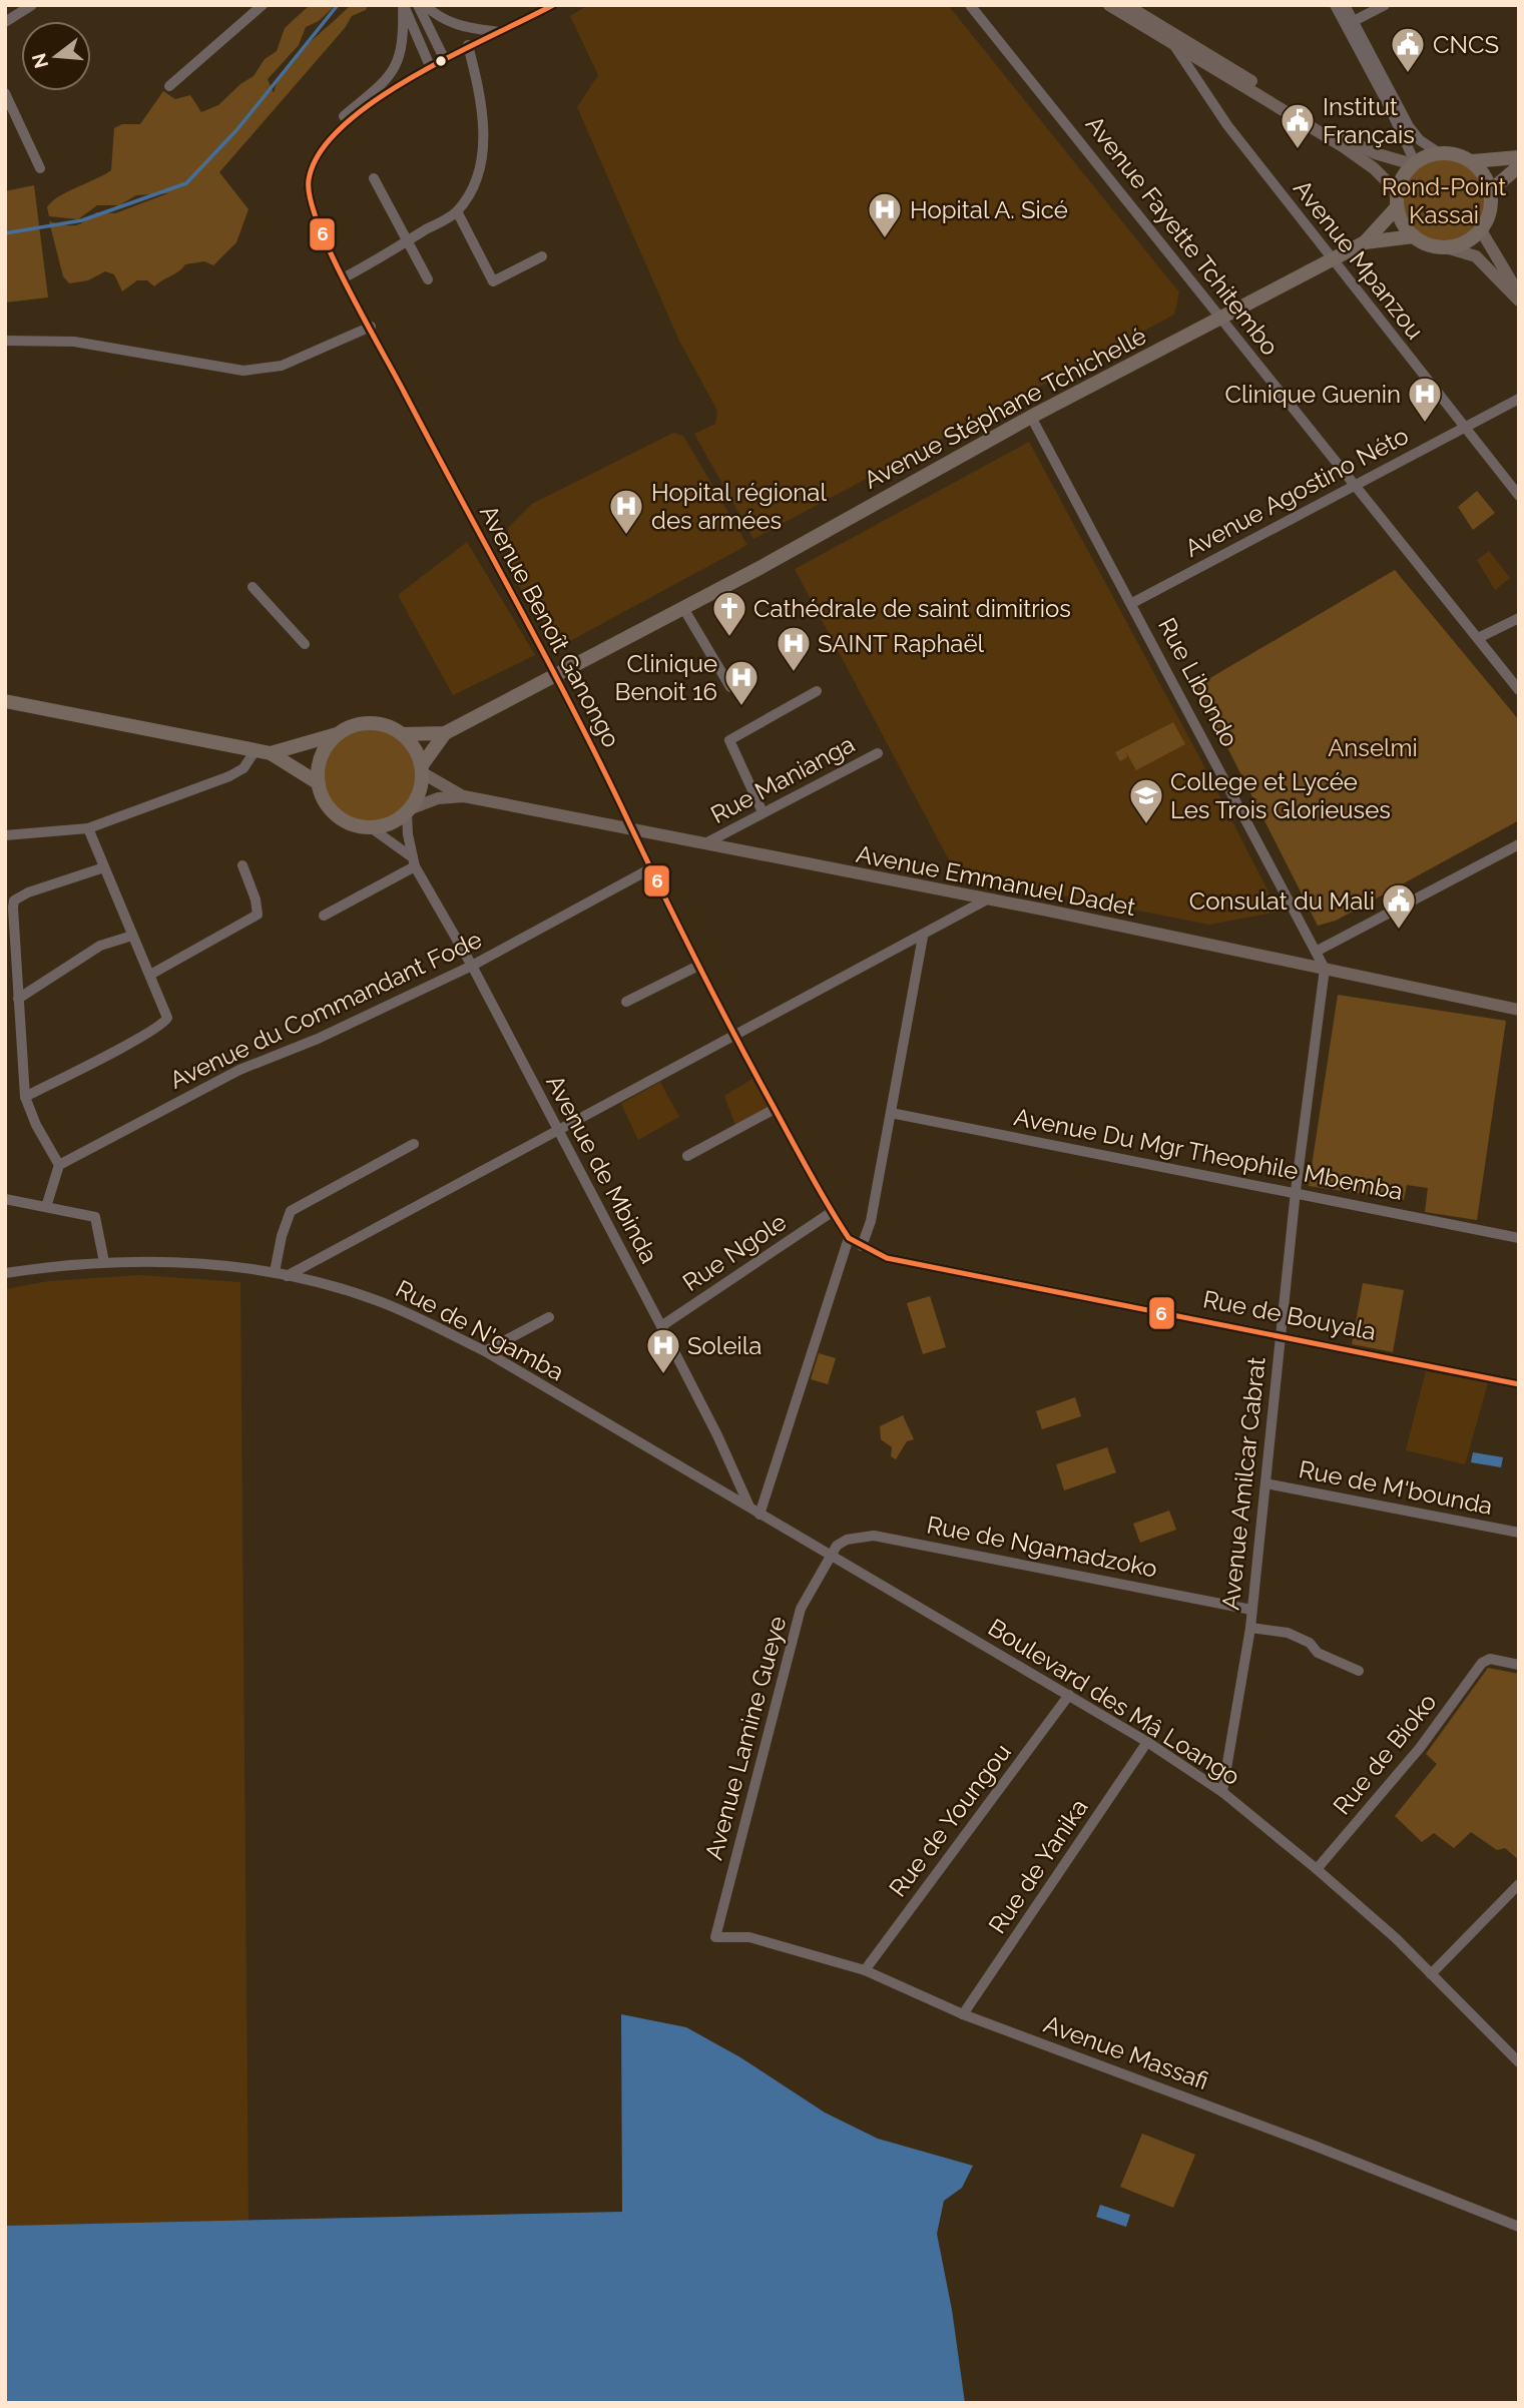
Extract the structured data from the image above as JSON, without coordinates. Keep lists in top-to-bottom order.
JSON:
{
  "streets": {
    "highway": ["Avenue Stéphane Tchichellé"],
    "main road": ["Avenue Emmanuel Dadet"],
    "street": [
      "Avenue Fayette Tchitembo",
      "Avenue Mpanzou",
      "Avenue Agostino Néto",
      "Avenue Benoît Ganongo",
      "Rue Libondo",
      "Rue Manianga",
      "Avenue du Commandant Fode",
      "Avenue Du Mgr Theophile Mbemba",
      "Avenue de Mbinda",
      "Rue Ngole",
      "Rue de Bouyala",
      "Rue de N'gamba",
      "Avenue Amilcar Cabrat",
      "Rue de M'bounda",
      "Rue de Ngamadzoko",
      "Boulevard des Mâ Loango",
      "Avenue Lamine Gueye",
      "Rue de Bioko",
      "Rue de Youngou",
      "Rue de Yanika",
      "Avenue Massafi"
    ]
  },
  "crossings": [
    ["Avenue Fayette Tchitembo", "Avenue Stéphane Tchichellé"],
    ["Avenue Fayette Tchitembo", "Avenue Agostino Néto"],
    ["Avenue Mpanzou", "Avenue Stéphane Tchichellé"],
    ["Avenue Mpanzou", "Avenue Agostino Néto"],
    ["Avenue Stéphane Tchichellé", "Avenue Benoît Ganongo"],
    ["Avenue Stéphane Tchichellé", "Rue Libondo"],
    ["Avenue Stéphane Tchichellé", "Avenue Emmanuel Dadet"],
    ["Avenue Stéphane Tchichellé", "Avenue de Mbinda"],
    ["Avenue Agostino Néto", "Rue Libondo"],
    ["Avenue Benoît Ganongo", "Avenue Emmanuel Dadet"],
    ["Avenue Benoît Ganongo", "Avenue du Commandant Fode"],
    ["Avenue Benoît Ganongo", "Rue Ngole"],
    ["Avenue Benoît Ganongo", "Rue de Bouyala"],
    ["Rue Libondo", "Avenue Emmanuel Dadet"],
    ["Rue Libondo", "Avenue Amilcar Cabrat"],
    ["Rue Manianga", "Avenue Emmanuel Dadet"],
    ["Avenue Emmanuel Dadet", "Avenue de Mbinda"],
    ["Avenue Emmanuel Dadet", "Avenue Amilcar Cabrat"],
    ["Avenue du Commandant Fode", "Avenue de Mbinda"],
    ["Avenue Du Mgr Theophile Mbemba", "Avenue Amilcar Cabrat"],
    ["Avenue de Mbinda", "Rue Ngole"],
    ["Avenue de Mbinda", "Rue de N'gamba"],
    ["Avenue de Mbinda", "Boulevard des Mâ Loango"],
    ["Rue de Bouyala", "Avenue Amilcar Cabrat"],
    ["Rue de N'gamba", "Boulevard des Mâ Loango"],
    ["Avenue Amilcar Cabrat", "Rue de M'bounda"],
    ["Avenue Amilcar Cabrat", "Rue de Ngamadzoko"],
    ["Avenue Amilcar Cabrat", "Boulevard des Mâ Loango"],
    ["Rue de Ngamadzoko", "Boulevard des Mâ Loango"],
    ["Rue de Ngamadzoko", "Avenue Lamine Gueye"],
    ["Boulevard des Mâ Loango", "Avenue Lamine Gueye"],
    ["Boulevard des Mâ Loango", "Rue de Bioko"],
    ["Boulevard des Mâ Loango", "Rue de Youngou"],
    ["Boulevard des Mâ Loango", "Rue de Yanika"],
    ["Avenue Lamine Gueye", "Avenue Massafi"],
    ["Rue de Youngou", "Avenue Massafi"],
    ["Rue de Yanika", "Avenue Massafi"]
  ],
  "parks": ["Rond-Point Kassai", "Anselmi"],
  "places": {
    "public building": ["CNCS", "Institut Français", "Consulat du Mali"],
    "hospital": [
      "Hopital A. Sicé",
      "Clinique Guenin",
      "Hopital régional des armées",
      "SAINT Raphaël",
      "Clinique Benoit 16",
      "Soleila"
    ],
    "church": ["Cathédrale de saint dimitrios"],
    "school or university": ["College et Lycée Les Trois Glorieuses"]
  },
  "lines": ["transit line 6"],
  "north": "left"
}
